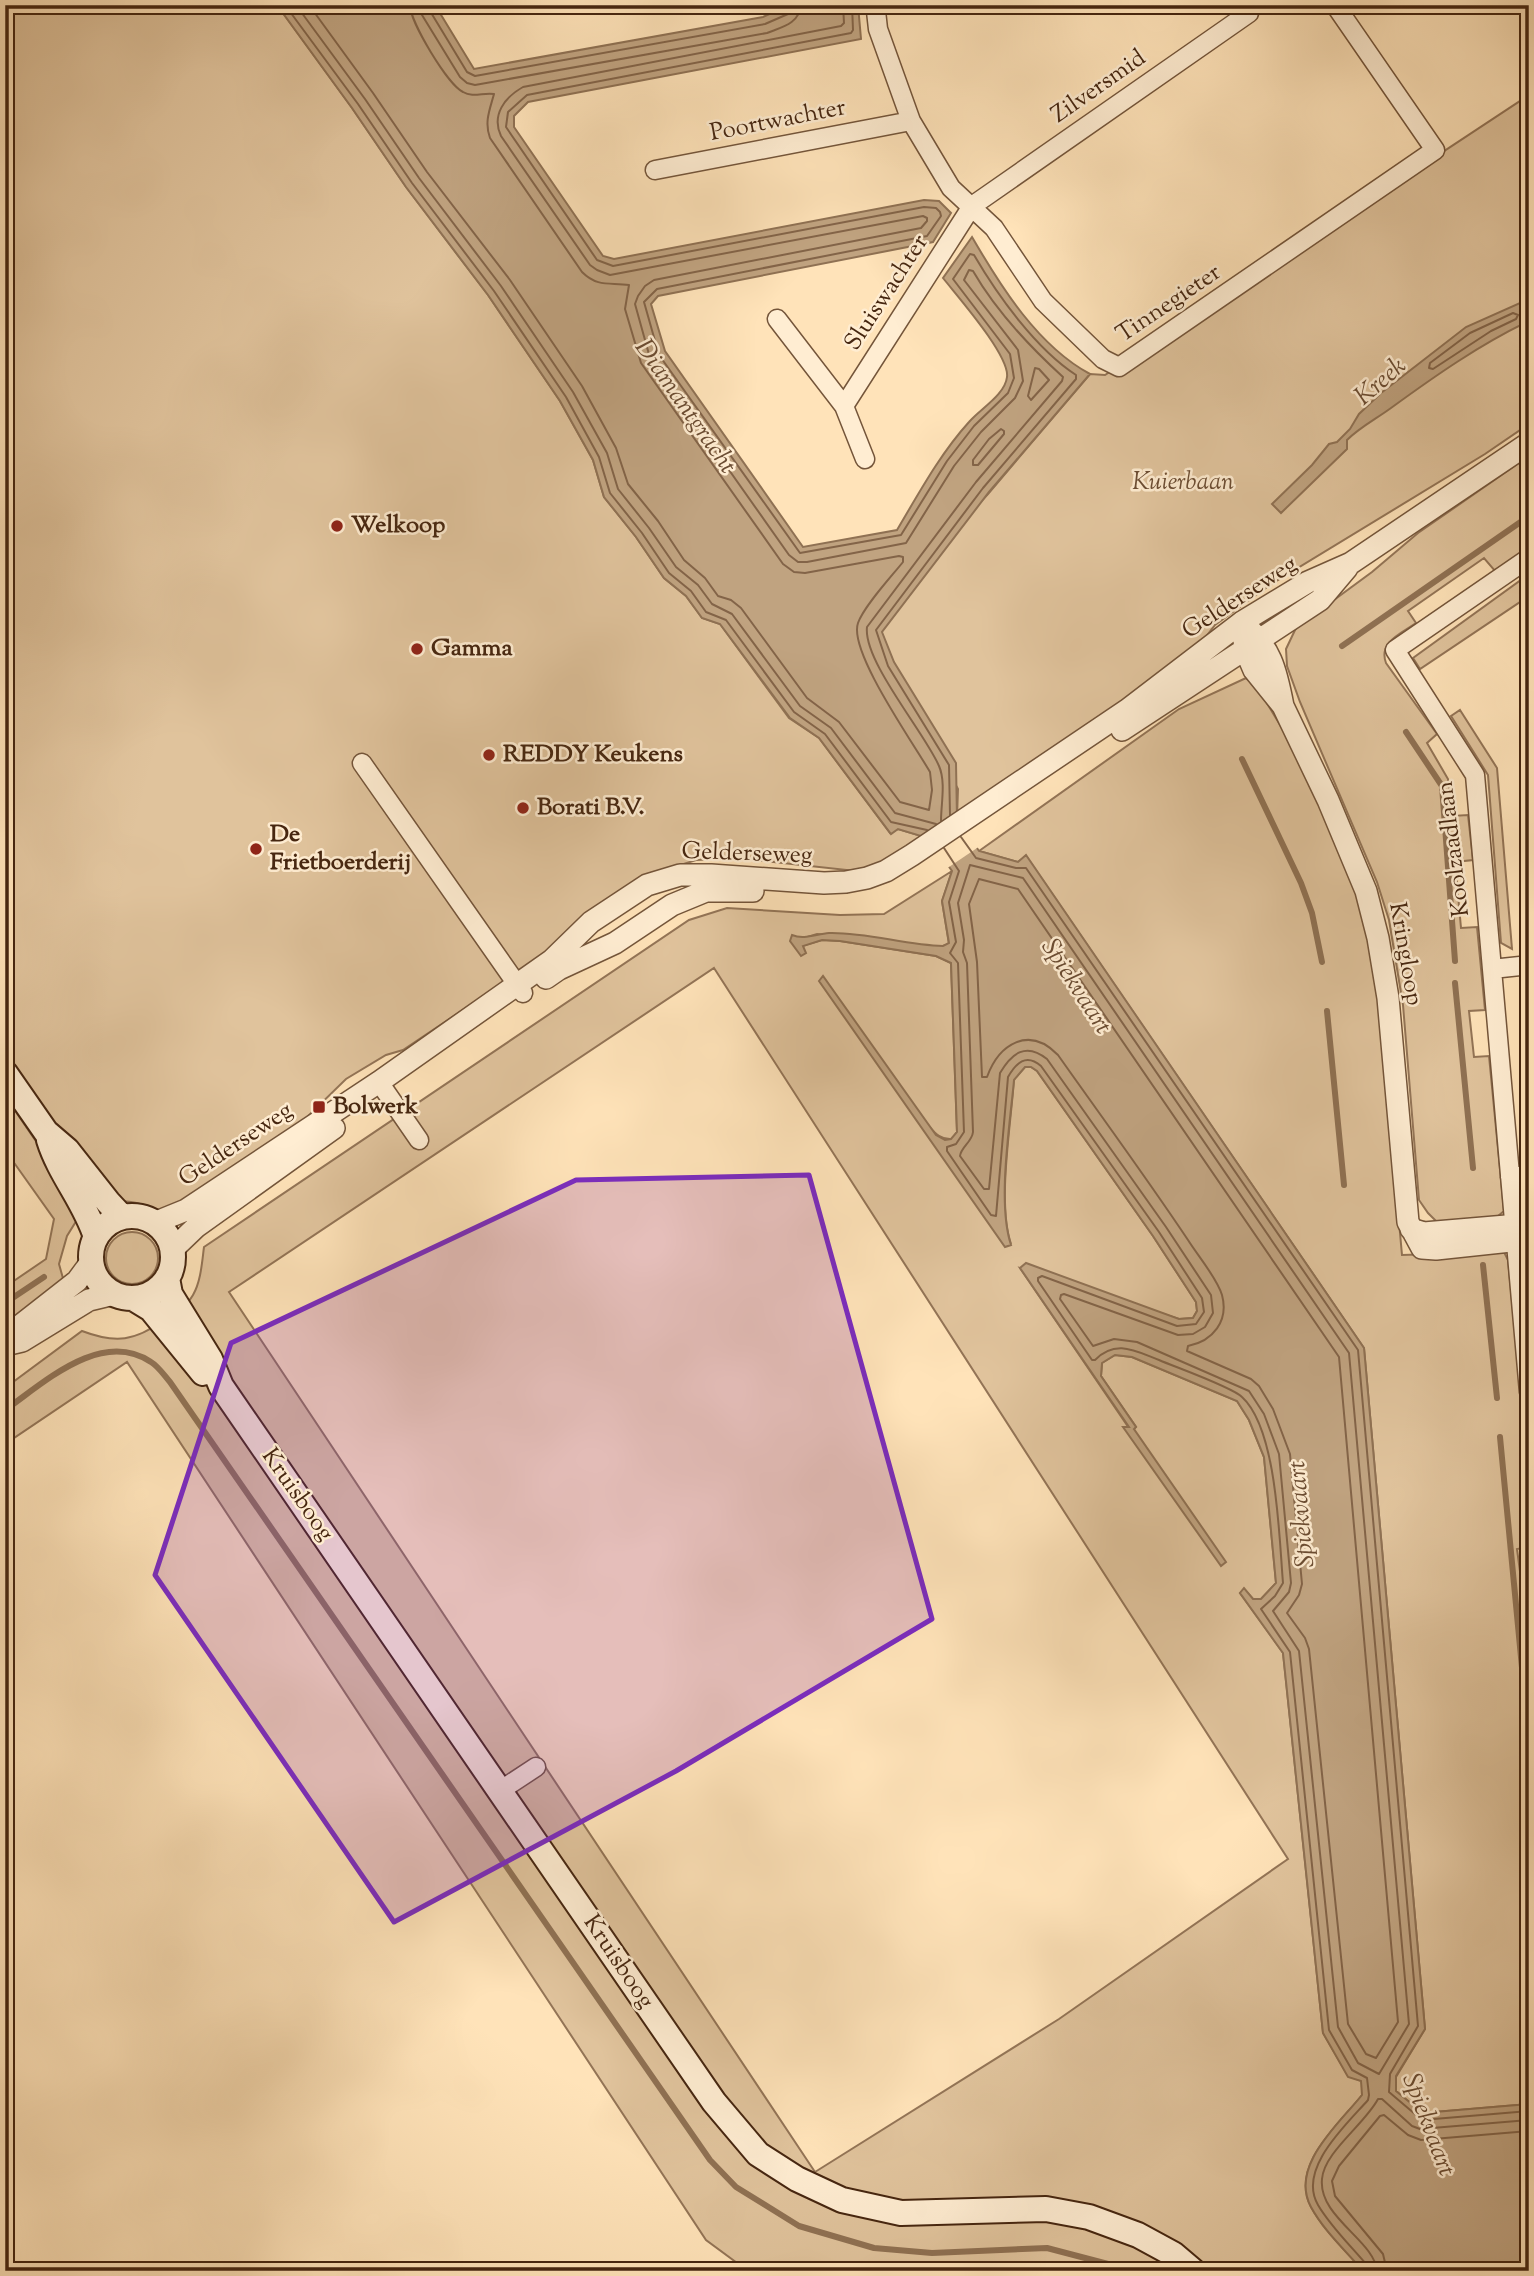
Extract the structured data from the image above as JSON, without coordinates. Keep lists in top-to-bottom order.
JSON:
{
  "streets": {
    "main road": ["Kruisboog"],
    "street": [
      "Zilversmid",
      "Poortwachter",
      "Sluiswachter",
      "Tinnegieter",
      "Gelderseweg",
      "Koolzaadlaan",
      "Kringloop"
    ]
  },
  "crossings": [
    ["Zilversmid", "Sluiswachter"],
    ["Zilversmid", "Tinnegieter"],
    ["Poortwachter", "Tinnegieter"],
    ["Sluiswachter", "Tinnegieter"],
    ["Gelderseweg", "Kringloop"],
    ["Gelderseweg", "Kruisboog"],
    ["Koolzaadlaan", "Kringloop"]
  ],
  "water": ["Kreek", "Diamantgracht", "Spiekvaart"],
  "parks": ["Kuierbaan"],
  "places": {
    "other": [
      "Welkoop",
      "Gamma",
      "REDDY Keukens",
      "Borati B.V.",
      "De Frietboerderij"
    ],
    "transit": ["Bolwerk"]
  }
}
